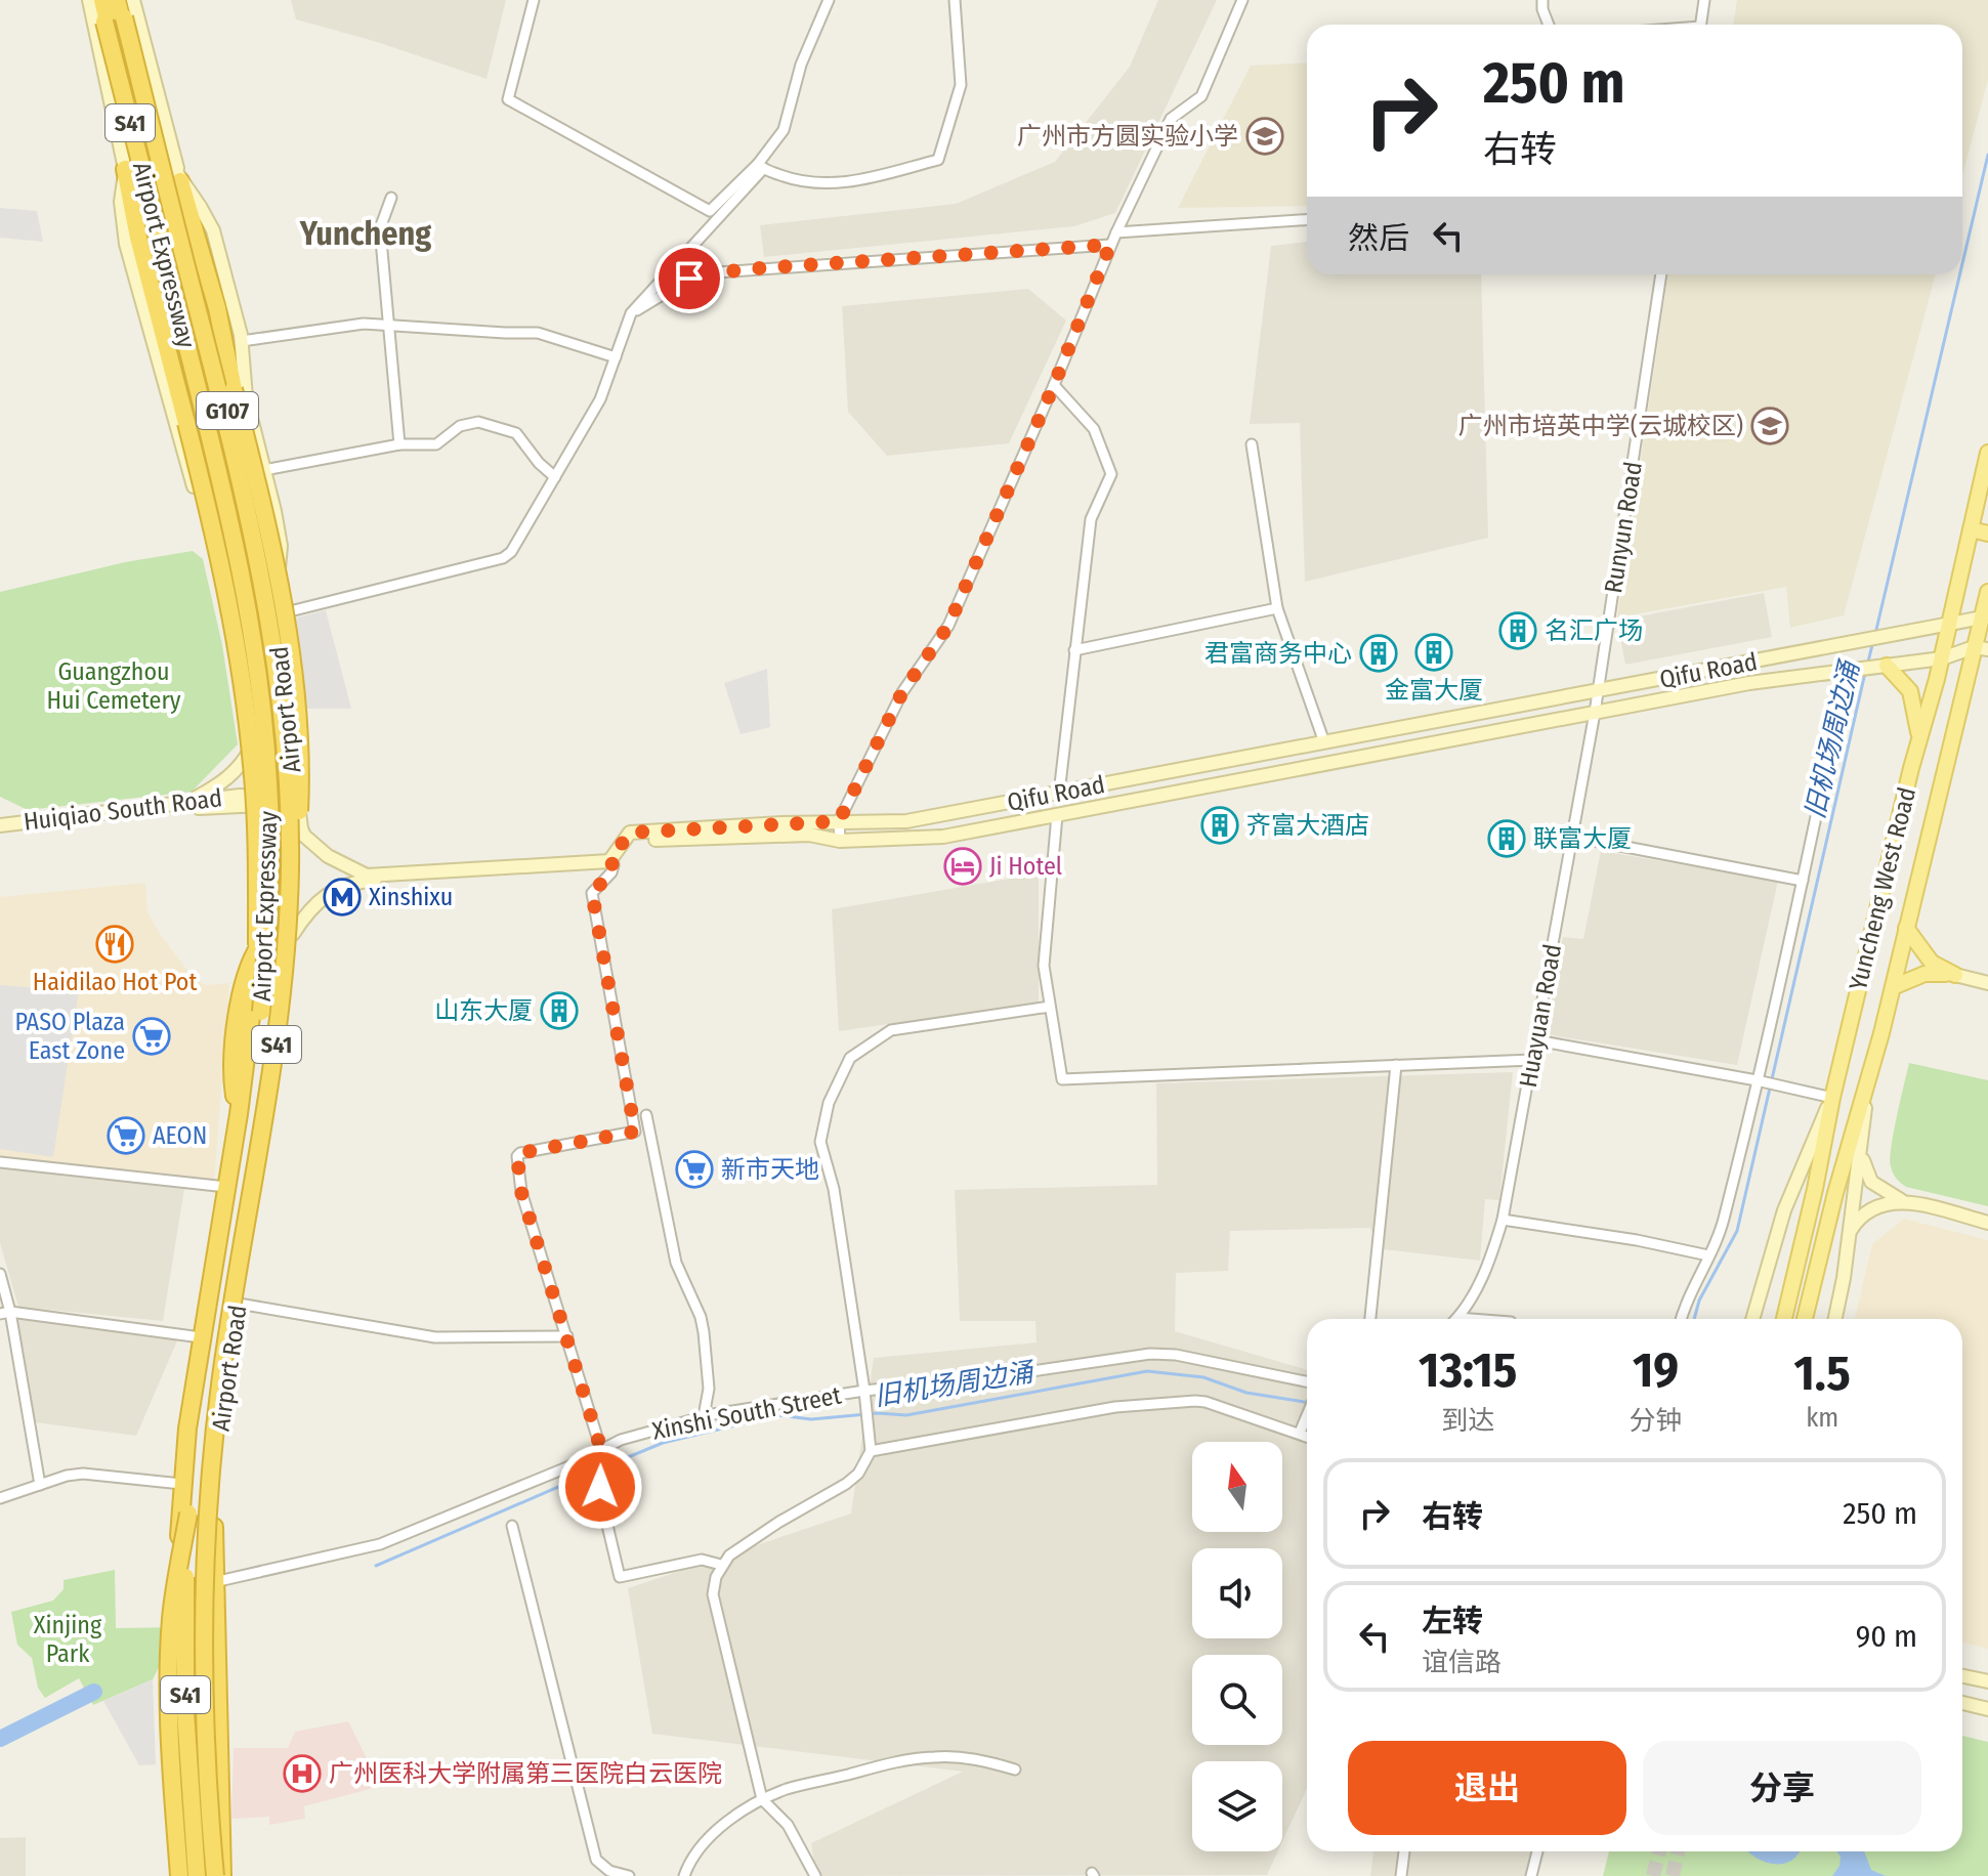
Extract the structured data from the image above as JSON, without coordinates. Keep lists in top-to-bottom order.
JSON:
{
  "streets": {
    "highway": [
      "S41",
      "Airport Expressway",
      "G107",
      "Airport Road"
    ],
    "main road": ["Qifu Road", "Huiqiao South Road", "Yuncheng West Road"],
    "street": ["Runyun Road", "Huayuan Road", "Xinshi South Street"]
  },
  "crossings": [
    ["Airport Expressway", "Airport Road"],
    ["Runyun Road", "Qifu Road"],
    ["Runyun Road", "Huayuan Road"],
    ["Qifu Road", "Yuncheng West Road"],
    ["Qifu Road", "Huayuan Road"],
    ["Airport Road", "Huiqiao South Road"],
    ["Airport Road", "Xinshi South Street"]
  ],
  "districts": ["Yuncheng"],
  "water": ["旧机场周边涌"],
  "parks": ["Guangzhou Hui Cemetery", "Xinjing Park"],
  "places": {
    "school or university": ["广州市方圆实验小学", "广州市培英中学(云城校区)"],
    "building": [
      "名汇广场",
      "金富大厦",
      "君富商务中心",
      "齐富大酒店",
      "联富大厦",
      "山东大厦"
    ],
    "hotel": ["Ji Hotel"],
    "metro station": ["Xinshixu"],
    "restaurant": ["Haidilao Hot Pot"],
    "supermarket": ["PASO Plaza East Zone", "AEON", "新市天地"],
    "hospital": ["广州医科大学附属第三医院白云医院"]
  },
  "north": "top",
  "page": {
    "turn": ["250 m", "右转"],
    "then": "然后",
    "eta": [
      "13:15",
      "到达",
      "19",
      "分钟",
      "1.5",
      "km"
    ],
    "list": [
      {
        "name": "右转",
        "value": "250 m"
      },
      {
        "name": "左转",
        "note": "谊信路",
        "value": "90 m"
      }
    ],
    "buttons": ["退出", "分享"]
  }
}
